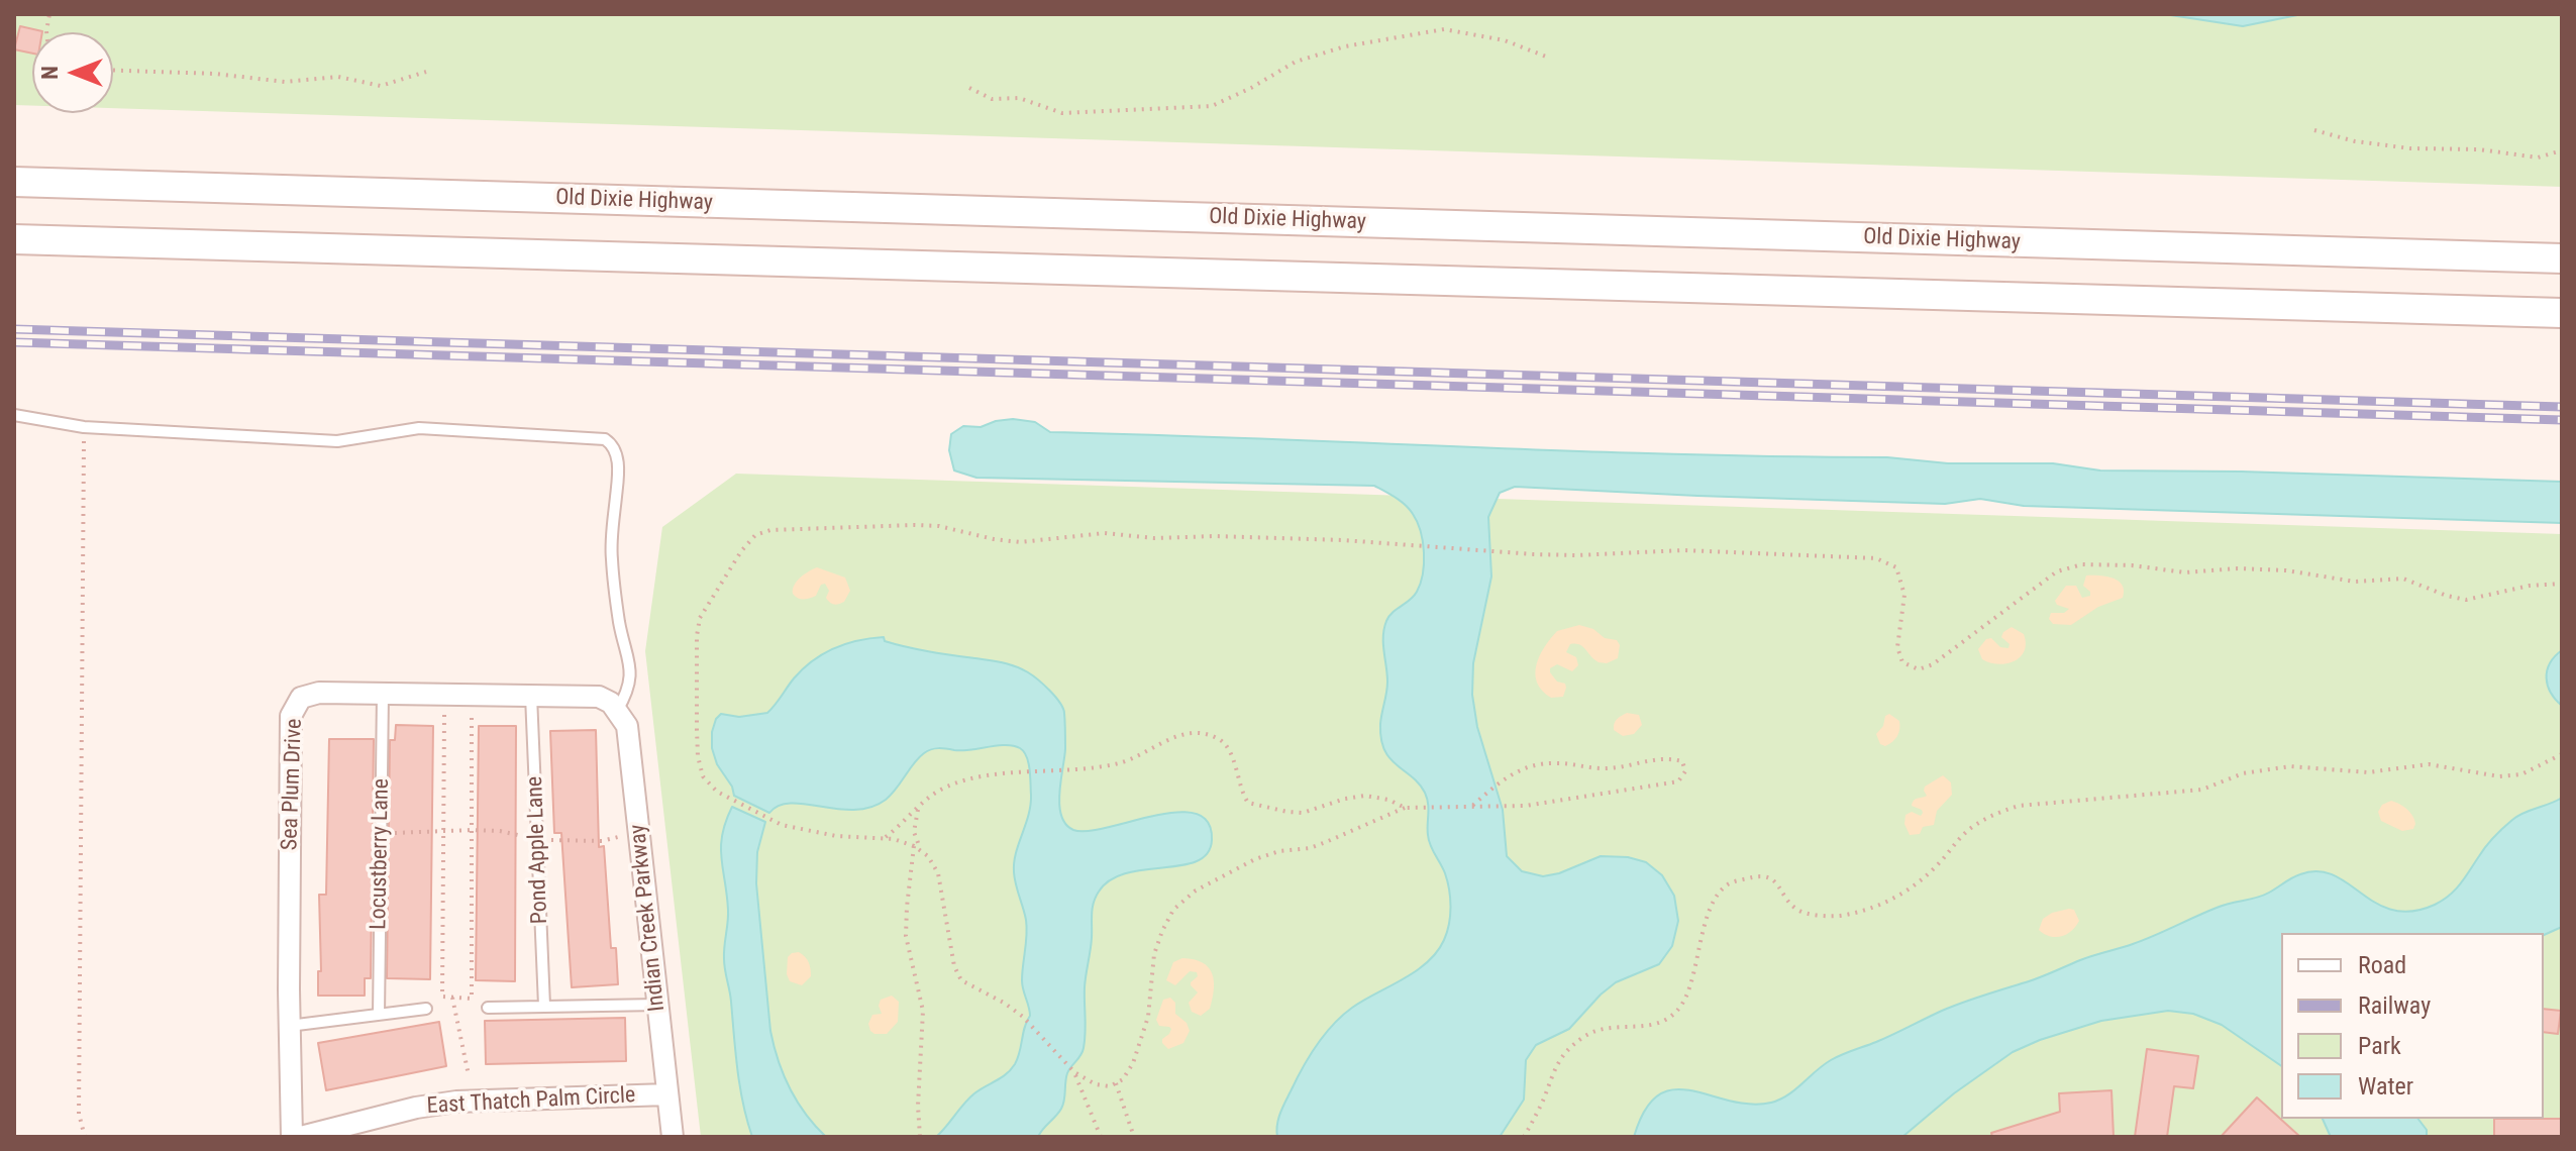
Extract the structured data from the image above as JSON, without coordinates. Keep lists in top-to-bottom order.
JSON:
{
  "streets": {
    "main road": ["Old Dixie Highway"],
    "street": ["Sea Plum Drive", "Indian Creek Parkway", "East Thatch Palm Circle"],
    "lane": ["Pond Apple Lane", "Locustberry Lane"]
  },
  "crossings": [
    ["Sea Plum Drive", "Pond Apple Lane"],
    ["Sea Plum Drive", "Locustberry Lane"],
    ["Sea Plum Drive", "Indian Creek Parkway"],
    ["Indian Creek Parkway", "East Thatch Palm Circle"]
  ],
  "legend": [
    "Road",
    "Railway",
    "Park",
    "Water"
  ],
  "north": "left"
}
